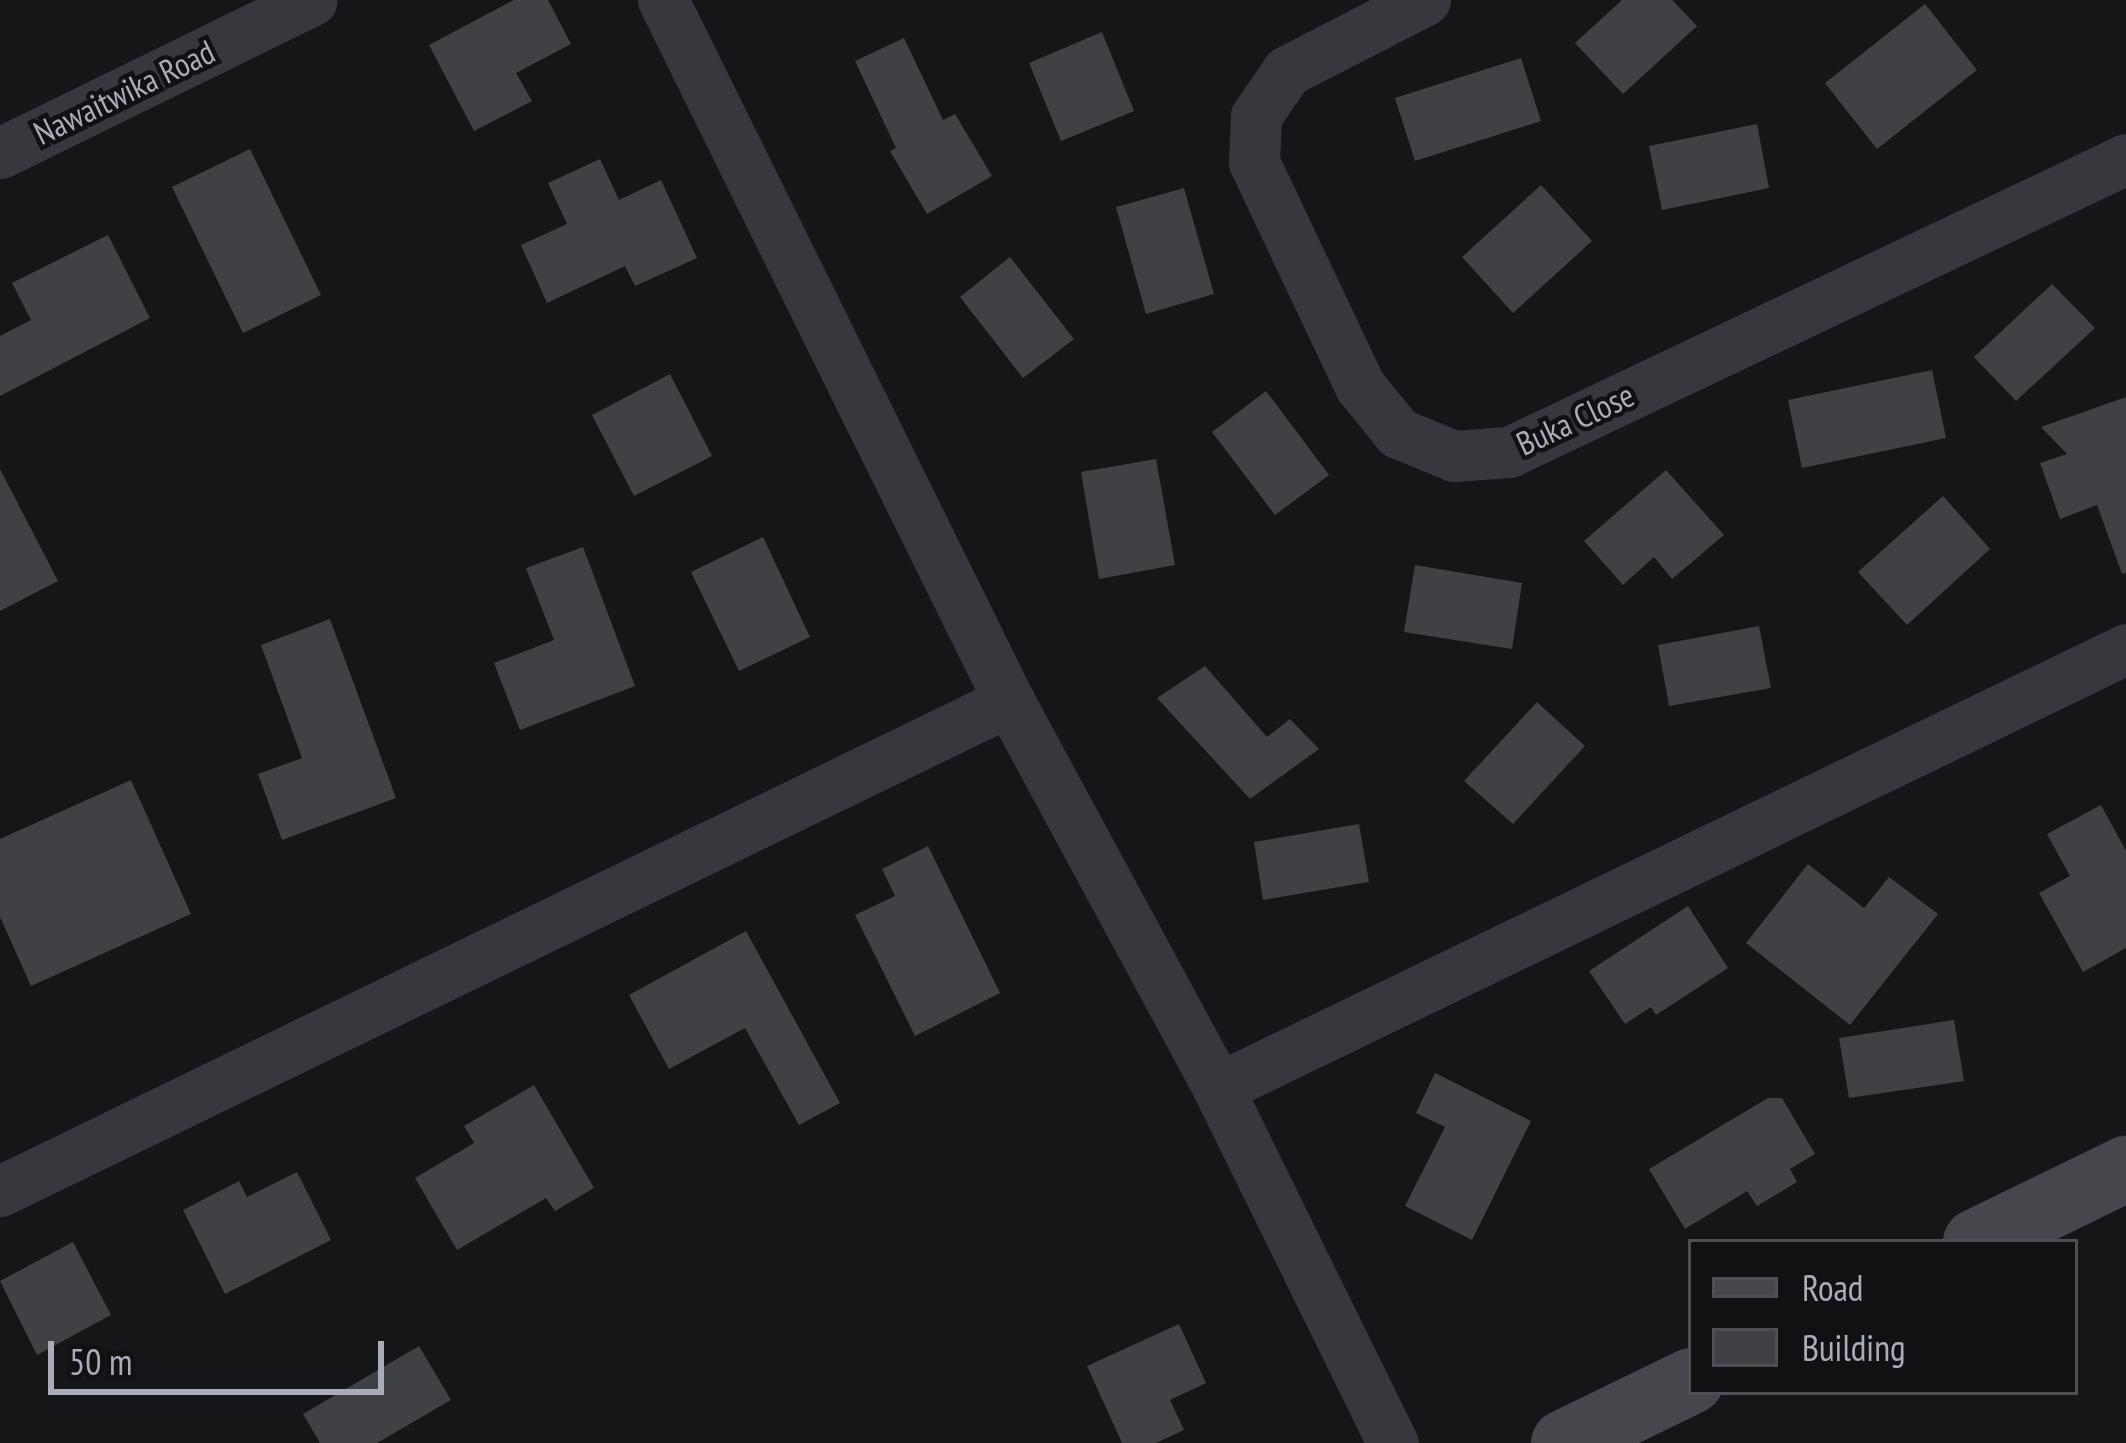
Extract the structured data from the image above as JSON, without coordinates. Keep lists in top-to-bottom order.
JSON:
{
  "streets": {
    "street": ["Nawaitwika Road", "Buka Close"]
  },
  "legend": ["Road", "Building"],
  "scale_bar": "50 m"
}
